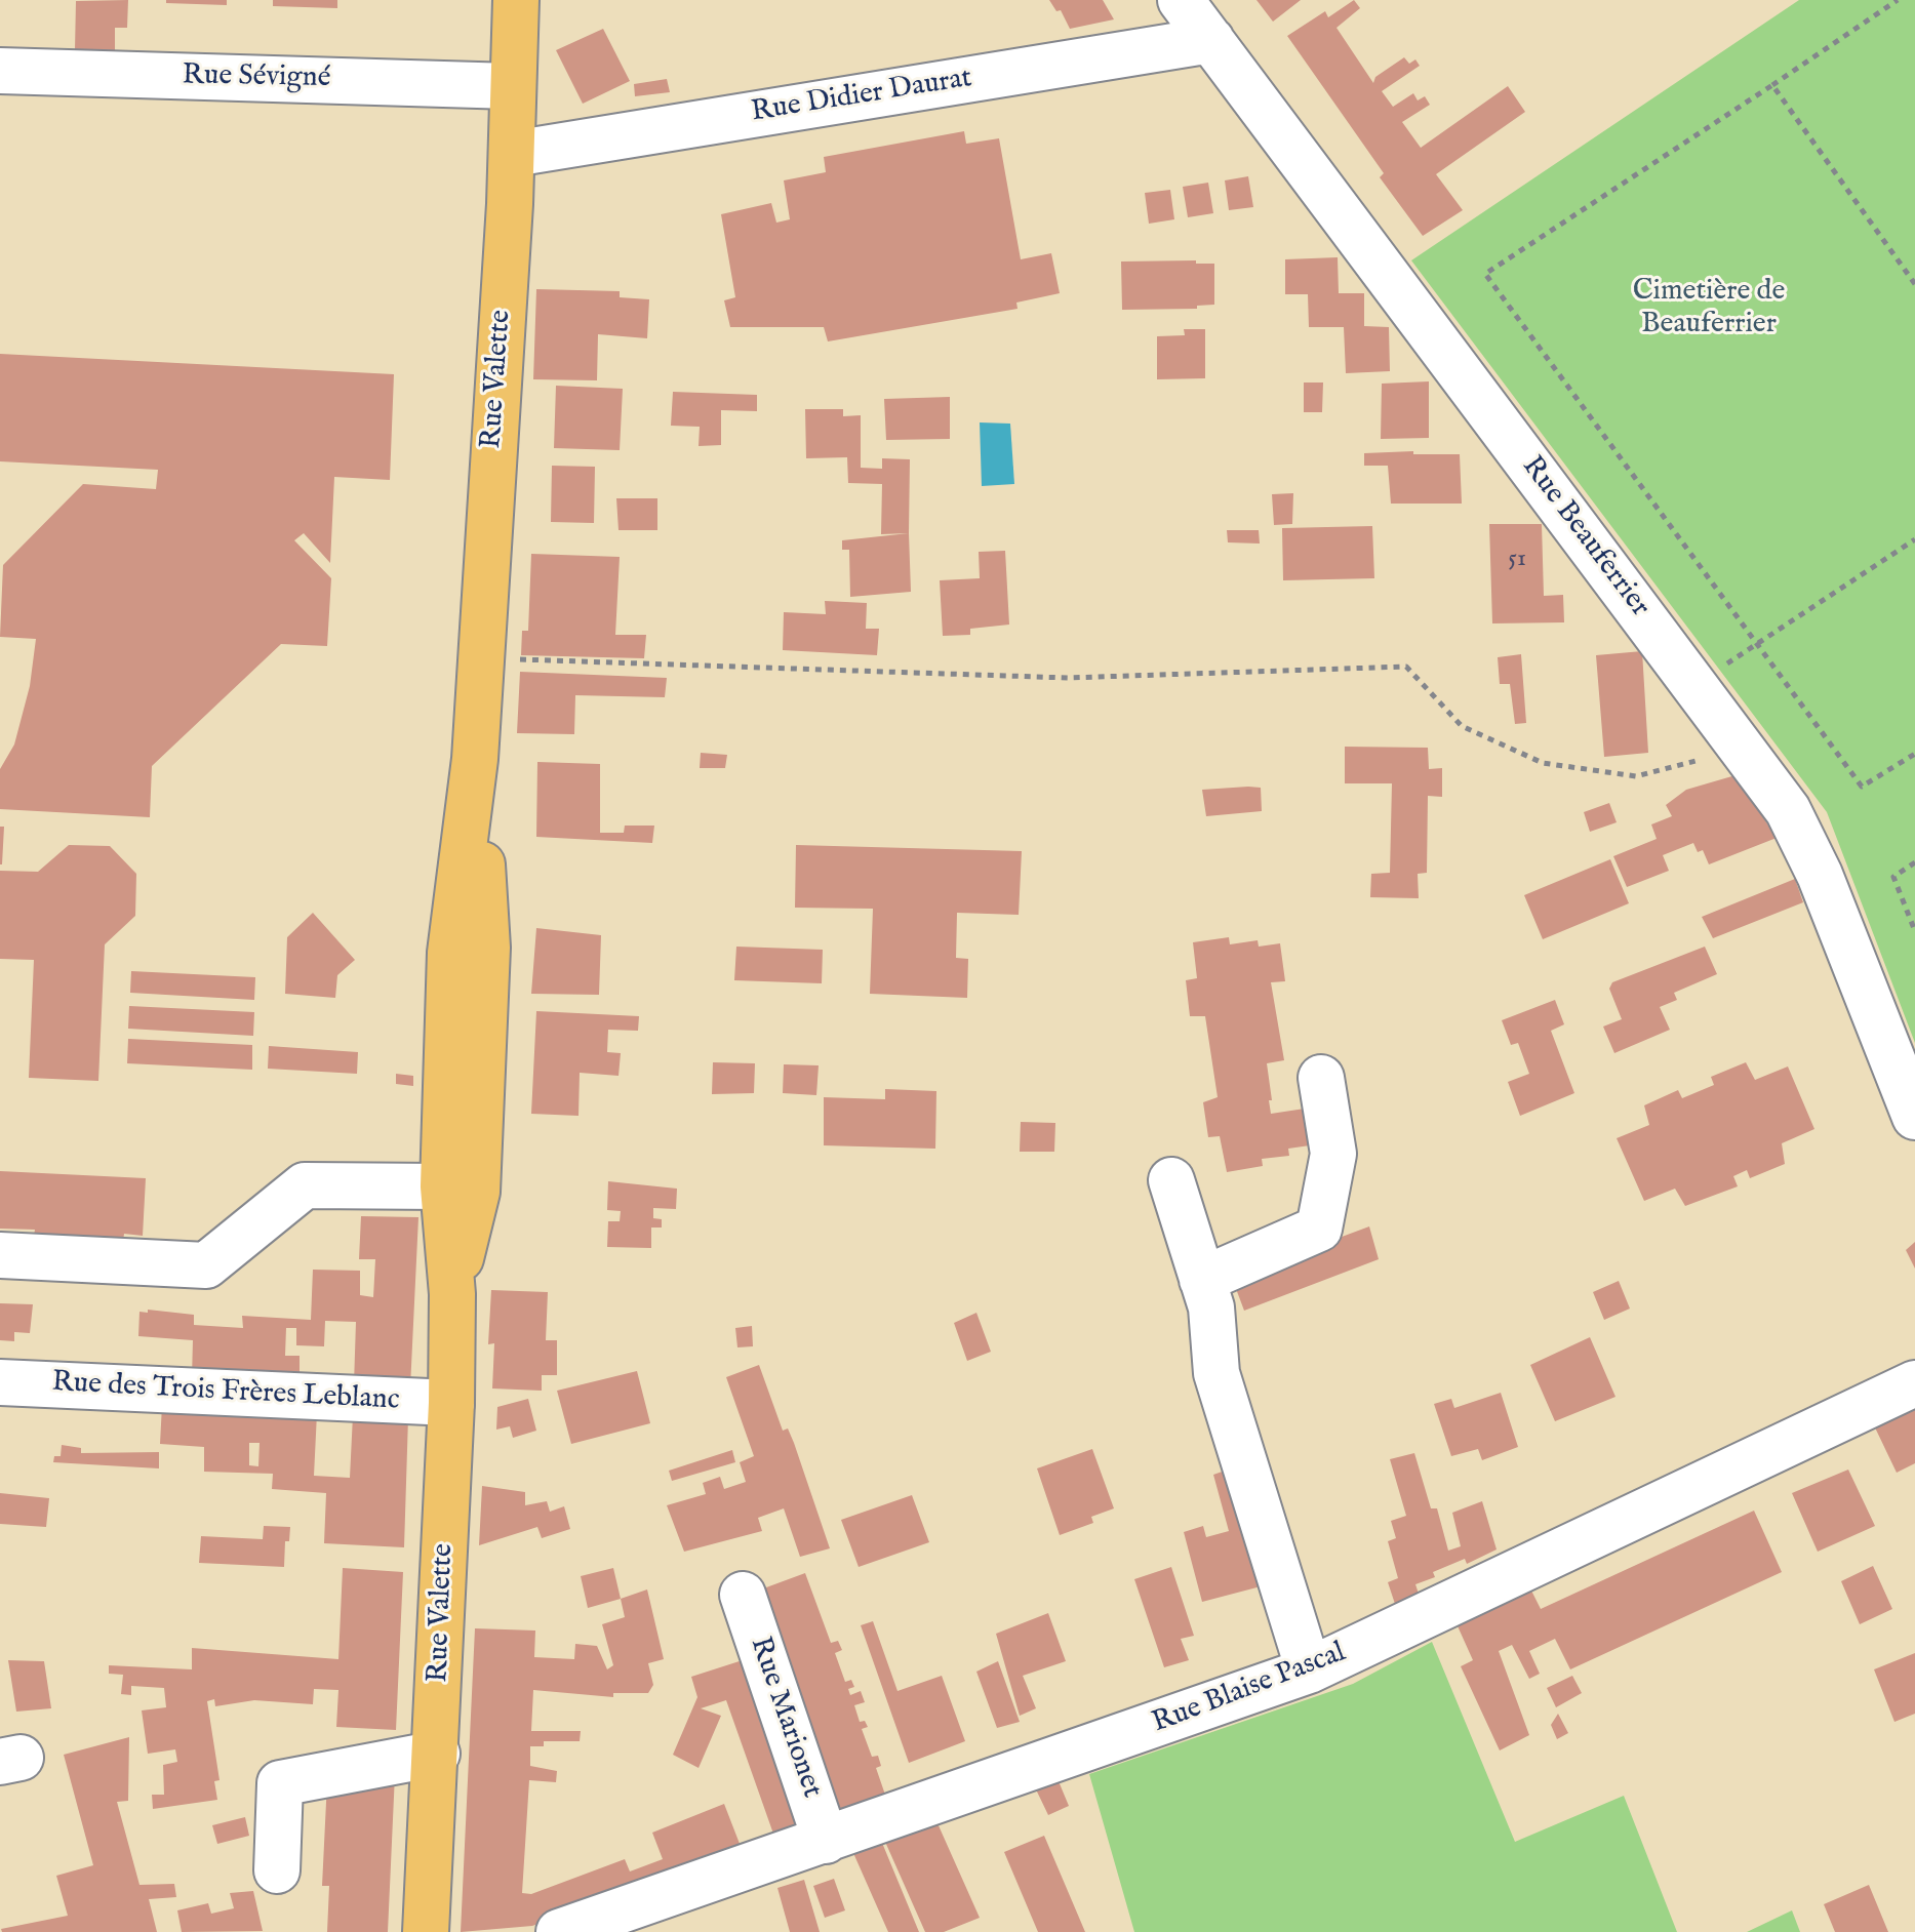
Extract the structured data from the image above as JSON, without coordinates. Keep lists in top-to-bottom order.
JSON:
{
  "streets": {
    "main road": ["Rue Valette"],
    "street": [
      "Rue Sévigné",
      "Rue Didier Daurat",
      "Rue Beauferrier",
      "Rue des Trois Frères Leblanc",
      "Rue Blaise Pascal",
      "Rue Marionet"
    ]
  },
  "crossings": [
    ["Rue Sévigné", "Rue Valette"],
    ["Rue Didier Daurat", "Rue Valette"],
    ["Rue Didier Daurat", "Rue Beauferrier"],
    ["Rue Valette", "Rue des Trois Frères Leblanc"],
    ["Rue Blaise Pascal", "Rue Marionet"]
  ],
  "parks": ["Cimetière de Beauferrier"],
  "house_numbers": ["51"]
}
